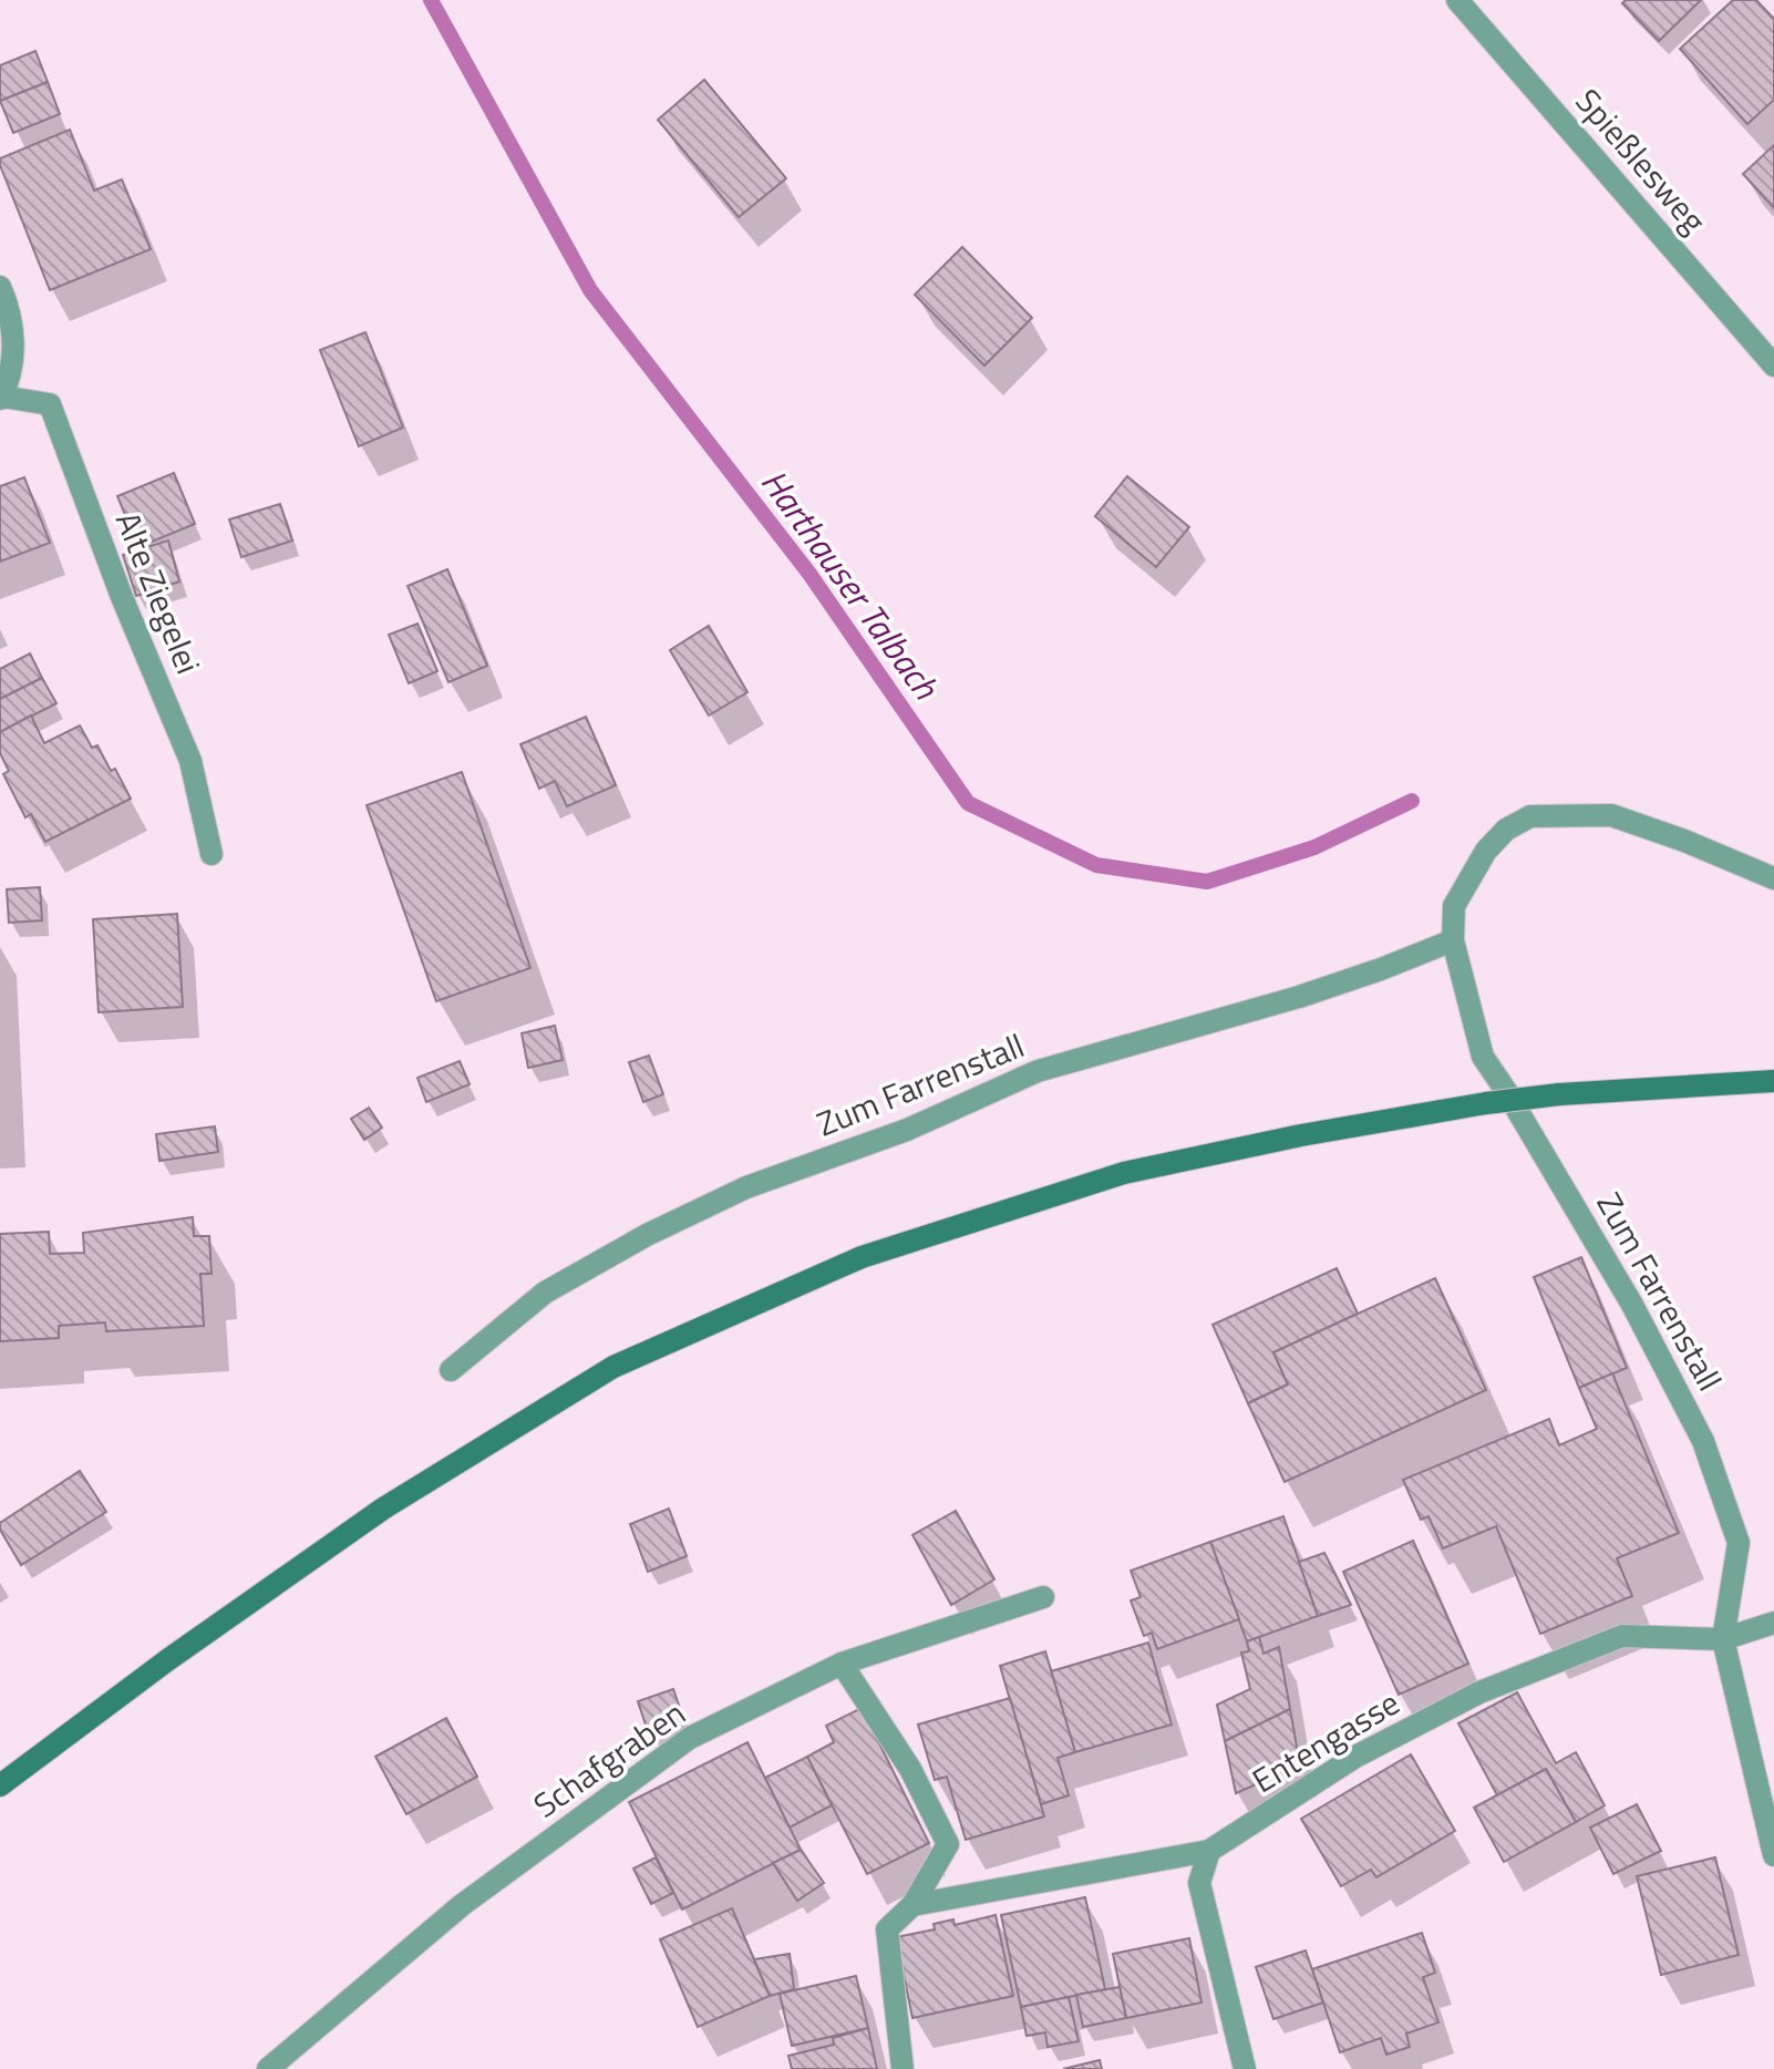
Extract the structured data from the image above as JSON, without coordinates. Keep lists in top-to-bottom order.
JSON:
{
  "streets": {
    "street": [
      "Spießlesweg",
      "Alte Ziegelei",
      "Zum Farrenstall",
      "Entengasse",
      "Schafgraben"
    ]
  },
  "crossings": [
    ["Zum Farrenstall", "Entengasse"]
  ],
  "water": ["Harthauser Talbach"]
}
